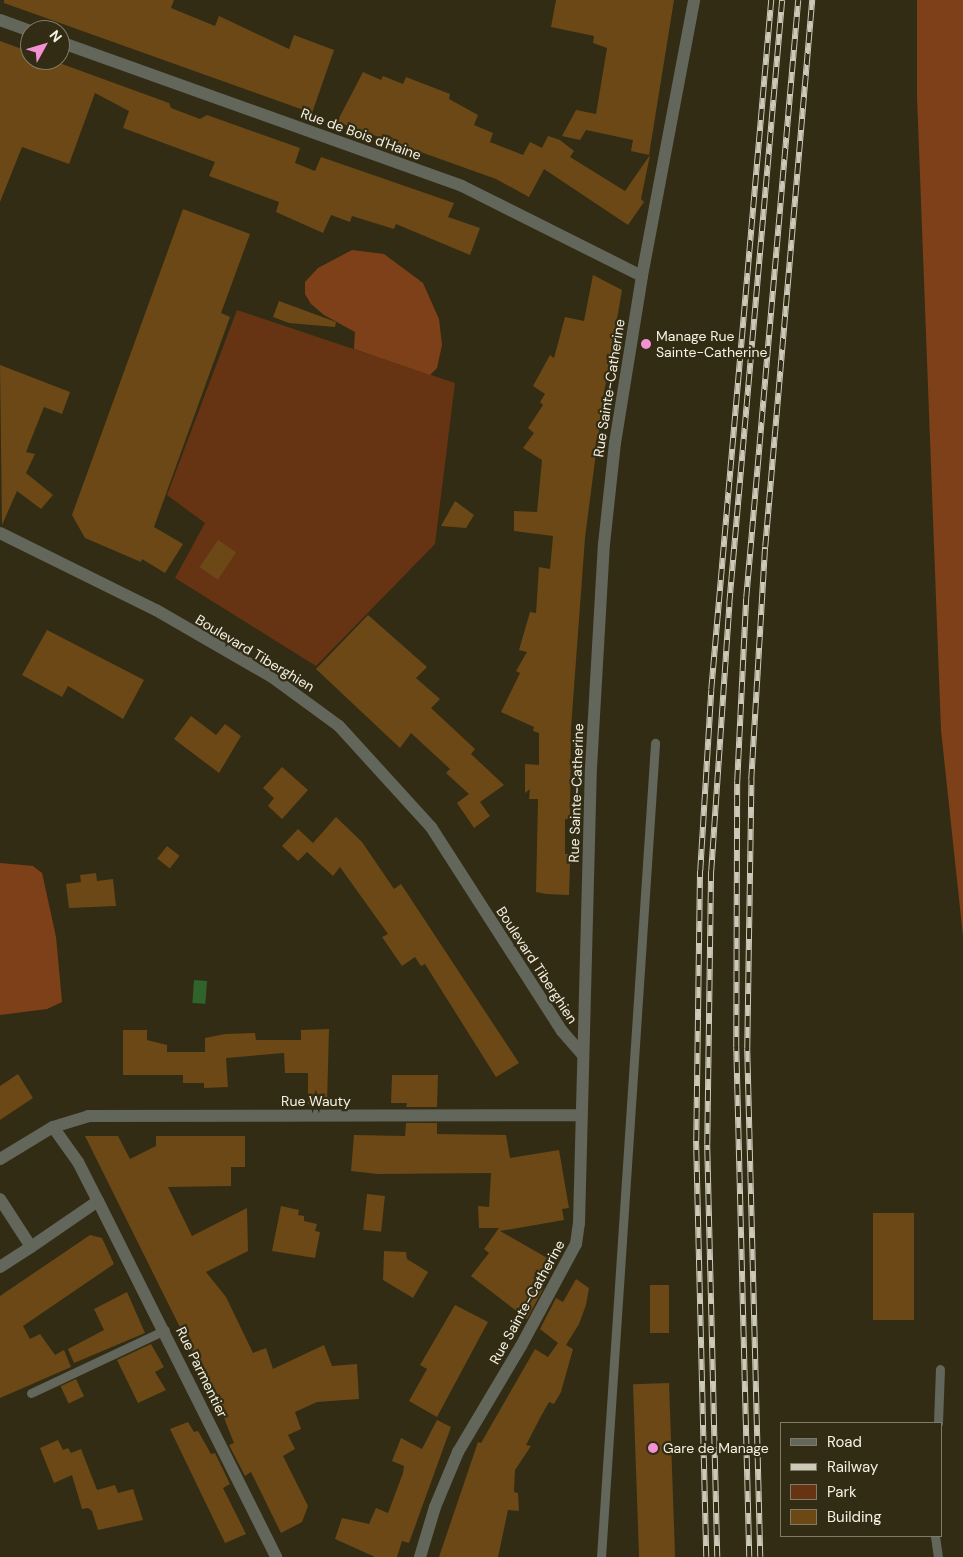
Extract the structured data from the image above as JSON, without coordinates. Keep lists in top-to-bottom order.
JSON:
{
  "streets": {
    "street": [
      "Rue de Bois d'Haine",
      "Rue Sainte-Catherine",
      "Boulevard Tiberghien",
      "Rue Wauty",
      "Rue Parmentier"
    ]
  },
  "crossings": [
    ["Rue de Bois d'Haine", "Rue Sainte-Catherine"],
    ["Rue Sainte-Catherine", "Boulevard Tiberghien"],
    ["Rue Sainte-Catherine", "Rue Wauty"],
    ["Rue Wauty", "Rue Parmentier"]
  ],
  "places": ["Manage Rue Sainte-Catherine", "Gare de Manage"],
  "legend": [
    "Road",
    "Railway",
    "Park",
    "Building"
  ],
  "north": "top right"
}
